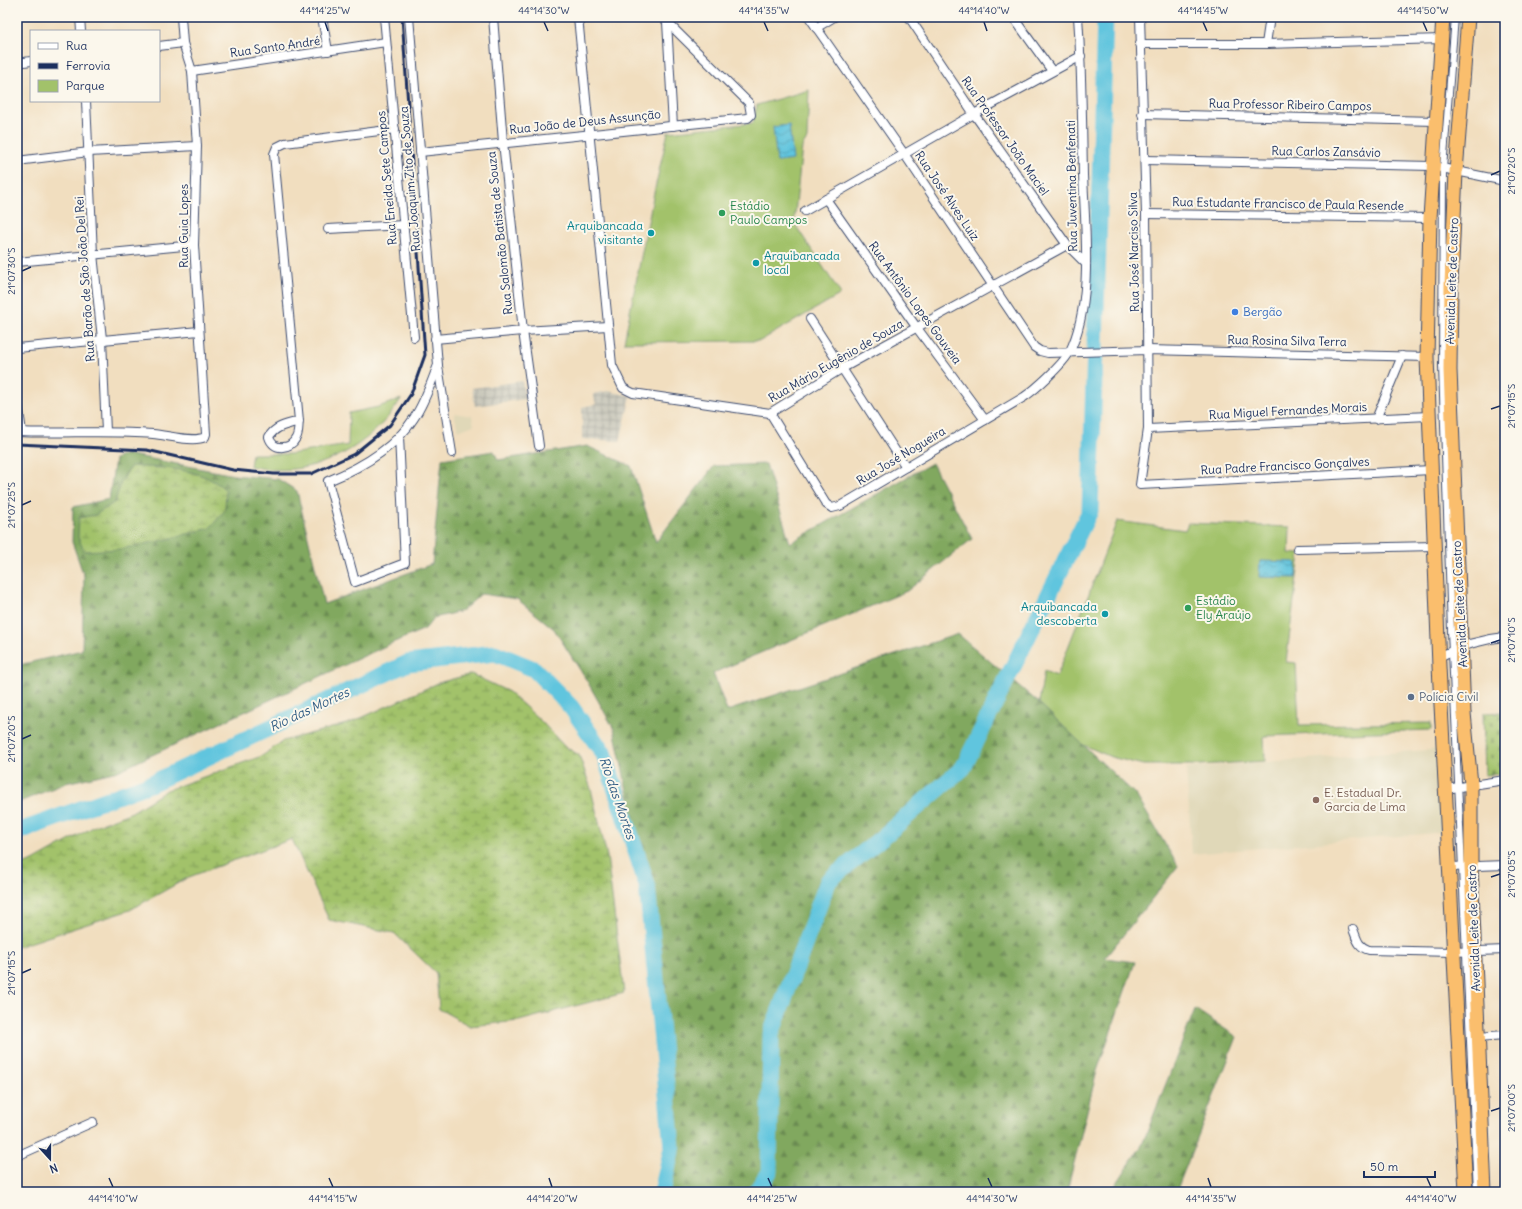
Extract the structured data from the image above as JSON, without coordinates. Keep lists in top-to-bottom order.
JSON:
{
  "streets": {
    "highway": ["Avenida Leite de Castro"],
    "street": [
      "Rua Santo André",
      "Rua Professor Ribeiro Campos",
      "Rua João de Deus Assunção",
      "Rua Professor João Maciel",
      "Rua Carlos Zansávio",
      "Rua Eneida Sete Campos",
      "Rua Joaquim Zito de Souza",
      "Rua Juventina Benfenati",
      "Rua José Alves Luiz",
      "Rua Estudante Francisco de Paula Resende",
      "Rua Guia Lopes",
      "Rua Salomão Batista de Souza",
      "Rua José Narciso Silva",
      "Rua Barão de São João Del Rei",
      "Rua Antônio Lopes Gouveia",
      "Rua Rosina Silva Terra",
      "Rua Mário Eugênio de Souza",
      "Rua Miguel Fernandes Morais",
      "Rua José Nogueira",
      "Rua Padre Francisco Gonçalves"
    ]
  },
  "crossings": [
    ["Rua Santo André", "Rua Eneida Sete Campos"],
    ["Rua Santo André", "Rua Guia Lopes"],
    ["Rua Professor Ribeiro Campos", "Rua José Narciso Silva"],
    ["Rua Professor Ribeiro Campos", "Avenida Leite de Castro"],
    ["Rua João de Deus Assunção", "Rua Joaquim Zito de Souza"],
    ["Rua João de Deus Assunção", "Rua Salomão Batista de Souza"],
    ["Rua João de Deus Assunção", "Rua Mário Eugênio de Souza"],
    ["Rua Professor João Maciel", "Rua Juventina Benfenati"],
    ["Rua Professor João Maciel", "Rua Mário Eugênio de Souza"],
    ["Rua Carlos Zansávio", "Rua José Narciso Silva"],
    ["Rua Carlos Zansávio", "Avenida Leite de Castro"],
    ["Rua Juventina Benfenati", "Rua José Alves Luiz"],
    ["Rua Juventina Benfenati", "Rua José Nogueira"],
    ["Rua José Alves Luiz", "Rua Rosina Silva Terra"],
    ["Rua José Alves Luiz", "Rua Mário Eugênio de Souza"],
    ["Rua José Alves Luiz", "Rua José Nogueira"],
    ["Rua Estudante Francisco de Paula Resende", "Rua José Narciso Silva"],
    ["Rua Estudante Francisco de Paula Resende", "Avenida Leite de Castro"],
    ["Rua Guia Lopes", "Rua Barão de São João Del Rei"],
    ["Rua José Narciso Silva", "Rua Rosina Silva Terra"],
    ["Rua José Narciso Silva", "Rua Miguel Fernandes Morais"],
    ["Rua José Narciso Silva", "Rua Padre Francisco Gonçalves"],
    ["Avenida Leite de Castro", "Rua Rosina Silva Terra"],
    ["Avenida Leite de Castro", "Rua Miguel Fernandes Morais"],
    ["Avenida Leite de Castro", "Rua Padre Francisco Gonçalves"],
    ["Rua Antônio Lopes Gouveia", "Rua Mário Eugênio de Souza"],
    ["Rua Antônio Lopes Gouveia", "Rua José Nogueira"],
    ["Rua Mário Eugênio de Souza", "Rua José Nogueira"]
  ],
  "water": ["Rio das Mortes"],
  "places": [
    "Estádio Paulo Campos",
    "Arquibancada visitante",
    "Arquibancada local",
    "Bergão",
    "Estádio Ely Araújo",
    "Arquibancada descoberta",
    "Polícia Civil",
    "E. Estadual Dr. Garcia de Lima"
  ],
  "legend": ["Rua", "Ferrovia", "Parque"],
  "scale_bar": "50 m",
  "north": "bottom",
  "coordinates": [
    "44°14'25\"W",
    "44°14'30\"W",
    "44°14'35\"W",
    "44°14'40\"W",
    "44°14'45\"W",
    "44°14'50\"W",
    "21°07'20\"S",
    "21°07'30\"S",
    "21°07'15\"S",
    "21°07'25\"S",
    "21°07'10\"S",
    "21°07'05\"S",
    "21°07'00\"S",
    "44°14'10\"W",
    "44°14'15\"W",
    "44°14'20\"W"
  ]
}
